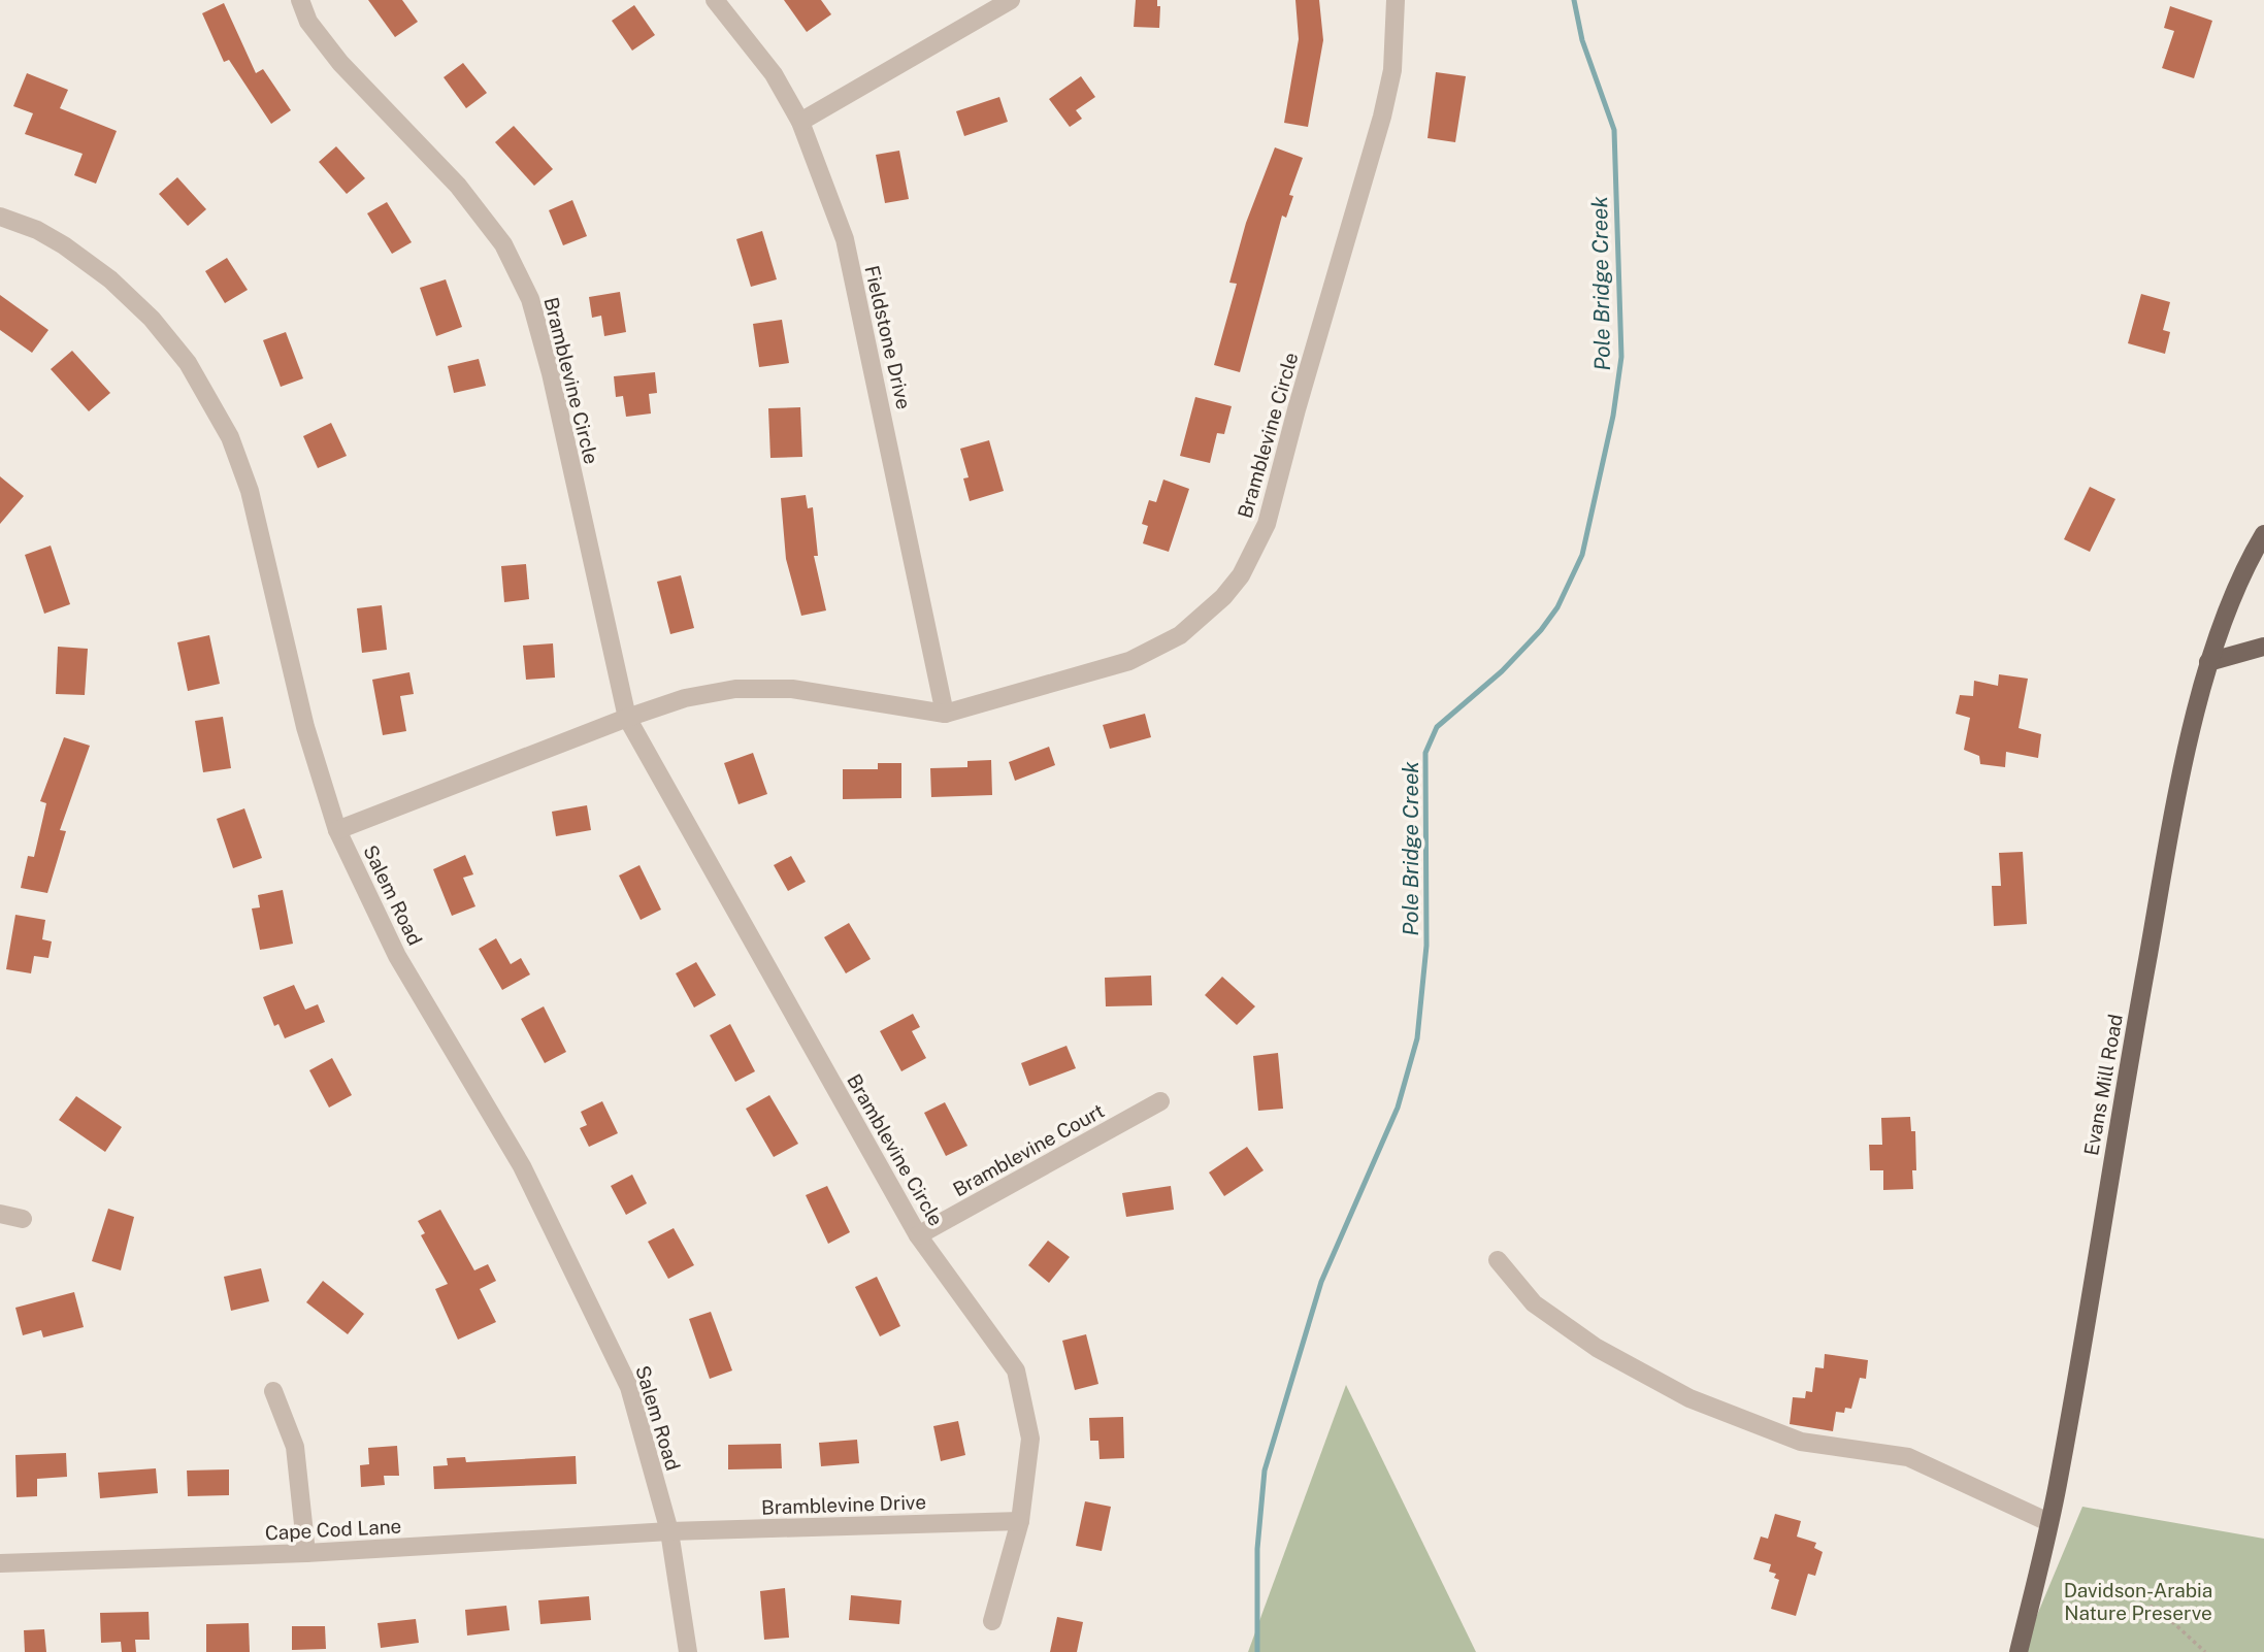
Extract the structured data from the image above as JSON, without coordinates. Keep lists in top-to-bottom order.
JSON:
{
  "streets": {
    "main road": ["Evans Mill Road"],
    "street": [
      "Fieldstone Drive",
      "Bramblevine Circle",
      "Salem Road",
      "Bramblevine Court",
      "Bramblevine Drive",
      "Cape Cod Lane"
    ]
  },
  "crossings": [
    ["Fieldstone Drive", "Bramblevine Circle"],
    ["Bramblevine Circle", "Salem Road"],
    ["Bramblevine Circle", "Bramblevine Court"],
    ["Bramblevine Circle", "Bramblevine Drive"],
    ["Salem Road", "Bramblevine Drive"],
    ["Salem Road", "Cape Cod Lane"],
    ["Bramblevine Drive", "Cape Cod Lane"]
  ],
  "water": ["Pole Bridge Creek"],
  "parks": ["Davidson-Arabia Nature Preserve"]
}
